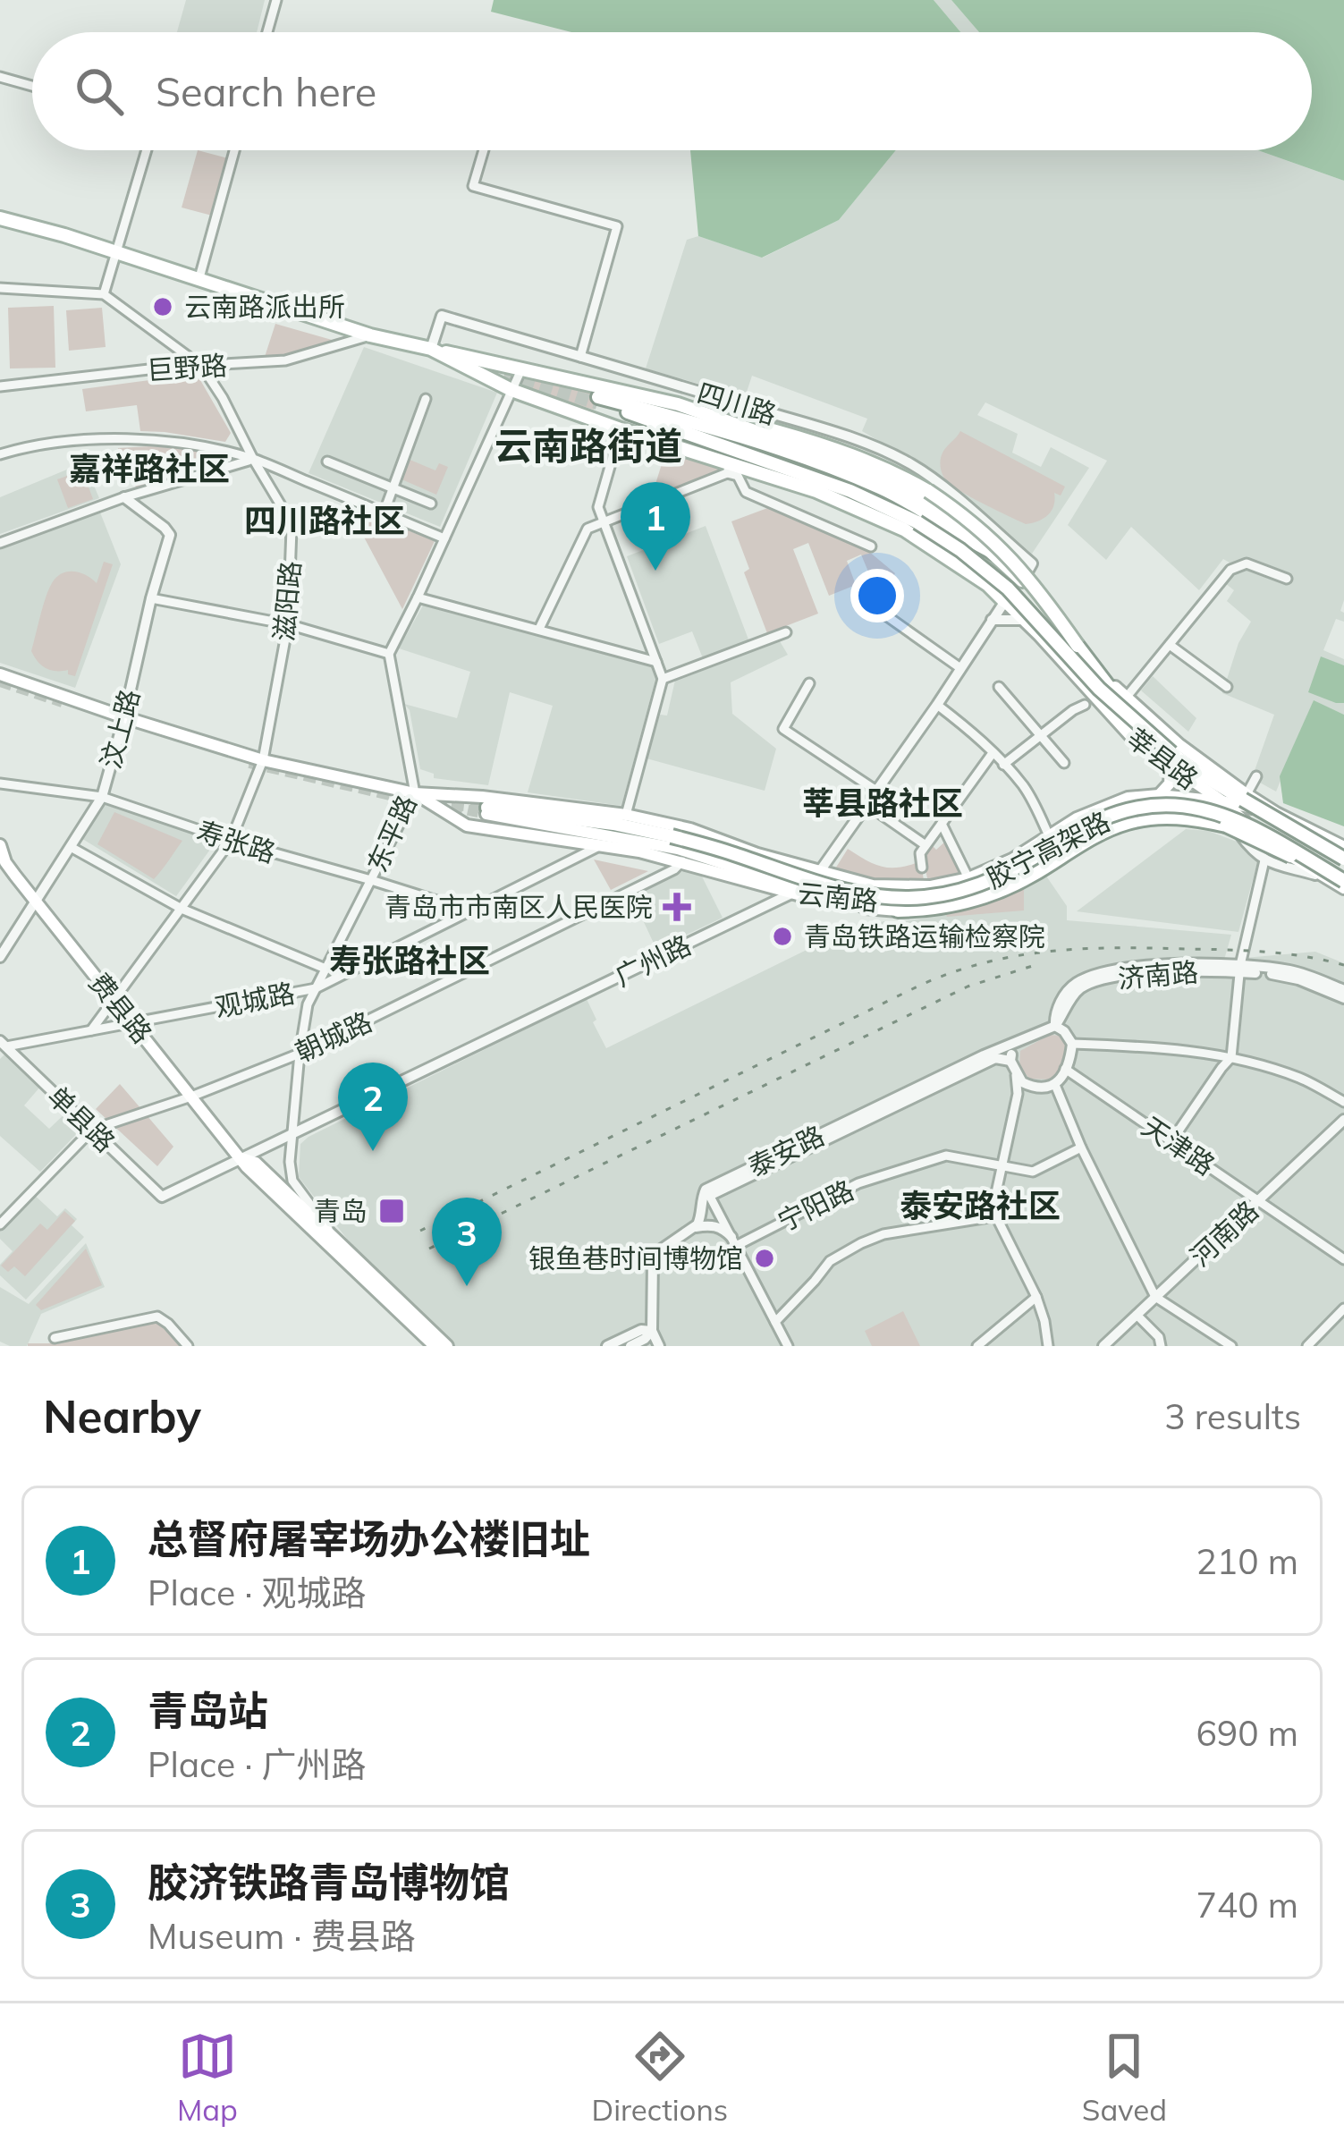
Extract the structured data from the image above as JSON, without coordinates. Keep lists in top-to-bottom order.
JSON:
{
  "streets": {
    "main road": [
      "四川路",
      "莘县路",
      "胶宁高架路",
      "云南路",
      "费县路"
    ],
    "street": [
      "巨野路",
      "滋阳路",
      "汶上路",
      "东平路",
      "寿张路",
      "广州路",
      "济南路",
      "观城路",
      "朝城路",
      "单县路",
      "天津路",
      "泰安路",
      "宁阳路",
      "河南路"
    ]
  },
  "crossings": [
    ["巨野路", "滋阳路"],
    ["四川路", "莘县路"],
    ["四川路", "广州路"],
    ["滋阳路", "寿张路"],
    ["滋阳路", "云南路"],
    ["滋阳路", "观城路"],
    ["滋阳路", "费县路"],
    ["汶上路", "寿张路"],
    ["汶上路", "云南路"],
    ["汶上路", "费县路"],
    ["莘县路", "胶宁高架路"],
    ["莘县路", "云南路"],
    ["莘县路", "广州路"],
    ["东平路", "寿张路"],
    ["东平路", "云南路"],
    ["东平路", "广州路"],
    ["东平路", "观城路"],
    ["东平路", "费县路"],
    ["东平路", "朝城路"],
    ["寿张路", "观城路"],
    ["云南路", "广州路"],
    ["云南路", "观城路"],
    ["云南路", "朝城路"],
    ["广州路", "费县路"],
    ["广州路", "单县路"],
    ["济南路", "天津路"],
    ["济南路", "泰安路"],
    ["观城路", "费县路"],
    ["观城路", "单县路"],
    ["费县路", "朝城路"],
    ["朝城路", "单县路"],
    ["天津路", "泰安路"],
    ["天津路", "河南路"]
  ],
  "districts": [
    "云南路街道",
    "嘉祥路社区",
    "四川路社区",
    "莘县路社区",
    "寿张路社区",
    "泰安路社区"
  ],
  "places": {
    "other": ["云南路派出所", "青岛铁路运输检察院", "银鱼巷时间博物馆"],
    "health": ["青岛市市南区人民医院"],
    "transit": ["青岛"]
  },
  "page": {
    "search": "Search here",
    "pins": ["1", "2", "3"],
    "heading": ["Nearby", "3 results"],
    "list": [
      {
        "mark": "1",
        "name": "总督府屠宰场办公楼旧址",
        "note": "Place · 观城路",
        "value": "210 m"
      },
      {
        "mark": "2",
        "name": "青岛站",
        "note": "Place · 广州路",
        "value": "690 m"
      },
      {
        "mark": "3",
        "name": "胶济铁路青岛博物馆",
        "note": "Museum · 费县路",
        "value": "740 m"
      }
    ],
    "nav": ["Map", "Directions", "Saved"]
  }
}
